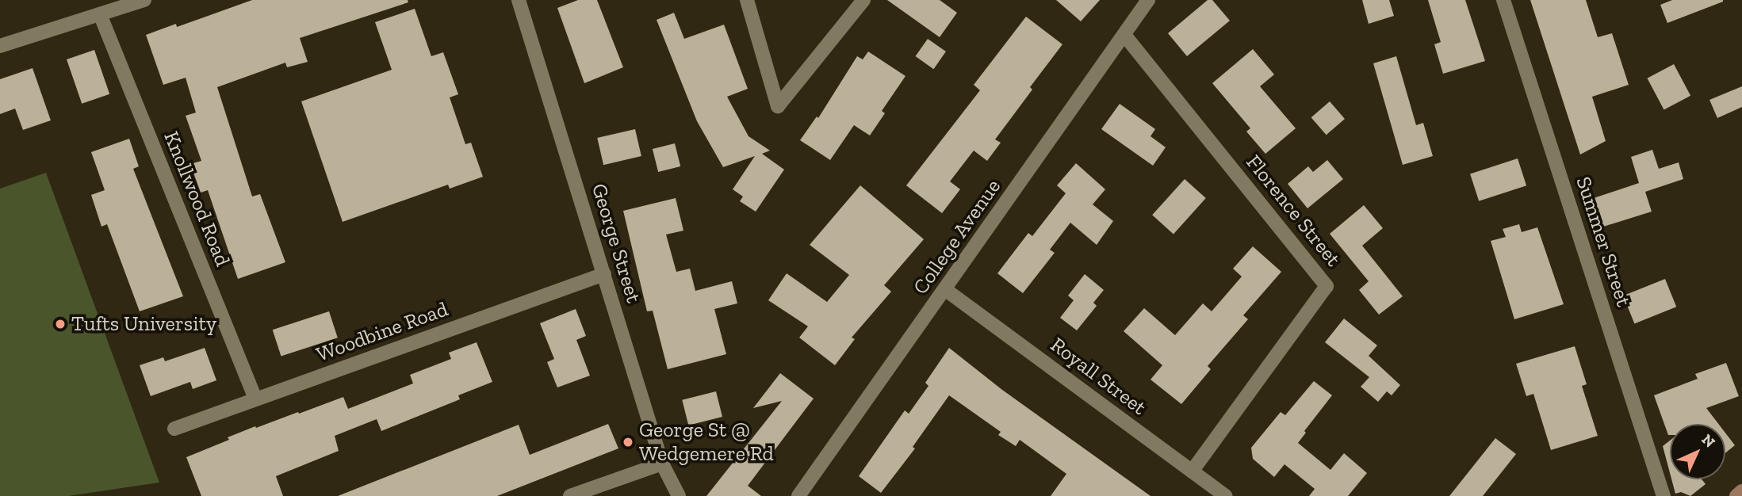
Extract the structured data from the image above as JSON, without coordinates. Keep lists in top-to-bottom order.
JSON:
{
  "streets": {
    "street": [
      "Knollwood Road",
      "Florence Street",
      "College Avenue",
      "Summer Street",
      "George Street",
      "Woodbine Road",
      "Royall Street"
    ]
  },
  "crossings": [
    ["Knollwood Road", "Woodbine Road"],
    ["Florence Street", "College Avenue"],
    ["Florence Street", "Royall Street"],
    ["College Avenue", "Royall Street"],
    ["George Street", "Woodbine Road"]
  ],
  "places": ["Tufts University", "George St @ Wedgemere Rd"],
  "north": "top right"
}
